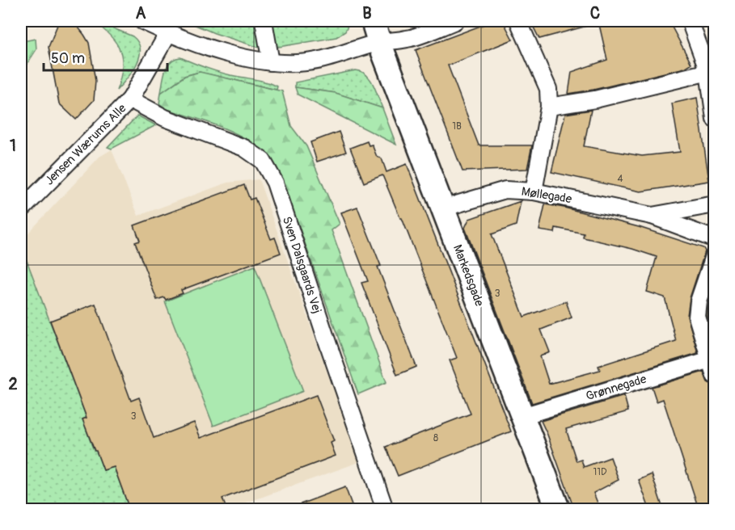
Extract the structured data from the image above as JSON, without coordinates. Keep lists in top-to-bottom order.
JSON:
{
  "streets": {
    "main road": ["Markedsgade"],
    "street": [
      "Jensen Wærums Alle",
      "Møllegade",
      "Sven Dalsgaards Vej",
      "Grønnegade"
    ]
  },
  "crossings": [
    ["Jensen Wærums Alle", "Sven Dalsgaards Vej"],
    ["Møllegade", "Markedsgade"],
    ["Markedsgade", "Grønnegade"]
  ],
  "house_numbers": [
    "1B",
    "4",
    "3",
    "3",
    "8",
    "11D"
  ],
  "scale_bar": "50 m",
  "grid": {
    "columns": ["A", "B", "C"],
    "rows": ["1", "2"]
  }
}
